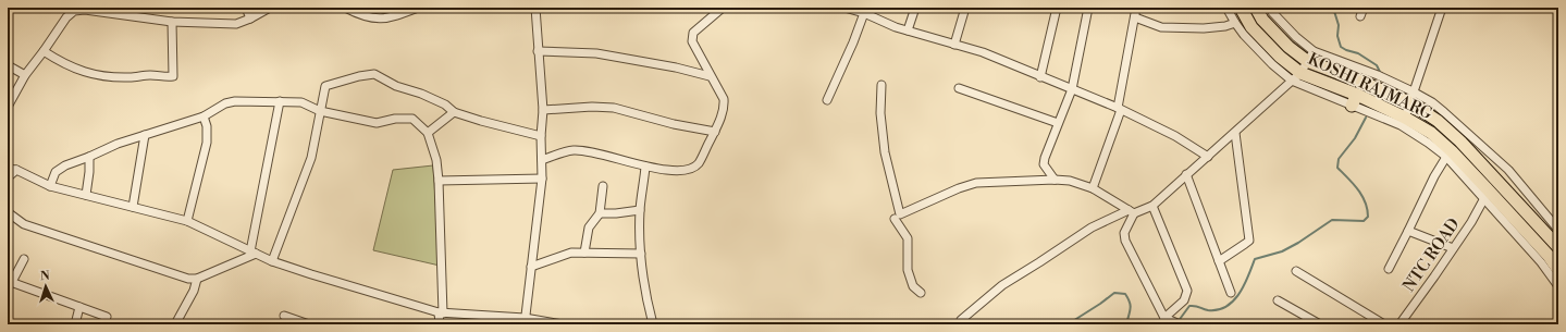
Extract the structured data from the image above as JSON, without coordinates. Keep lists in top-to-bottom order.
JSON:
{
  "streets": {
    "main road": ["KOSHI RAJMARG"],
    "street": ["NTC ROAD"]
  },
  "north": "top"
}
